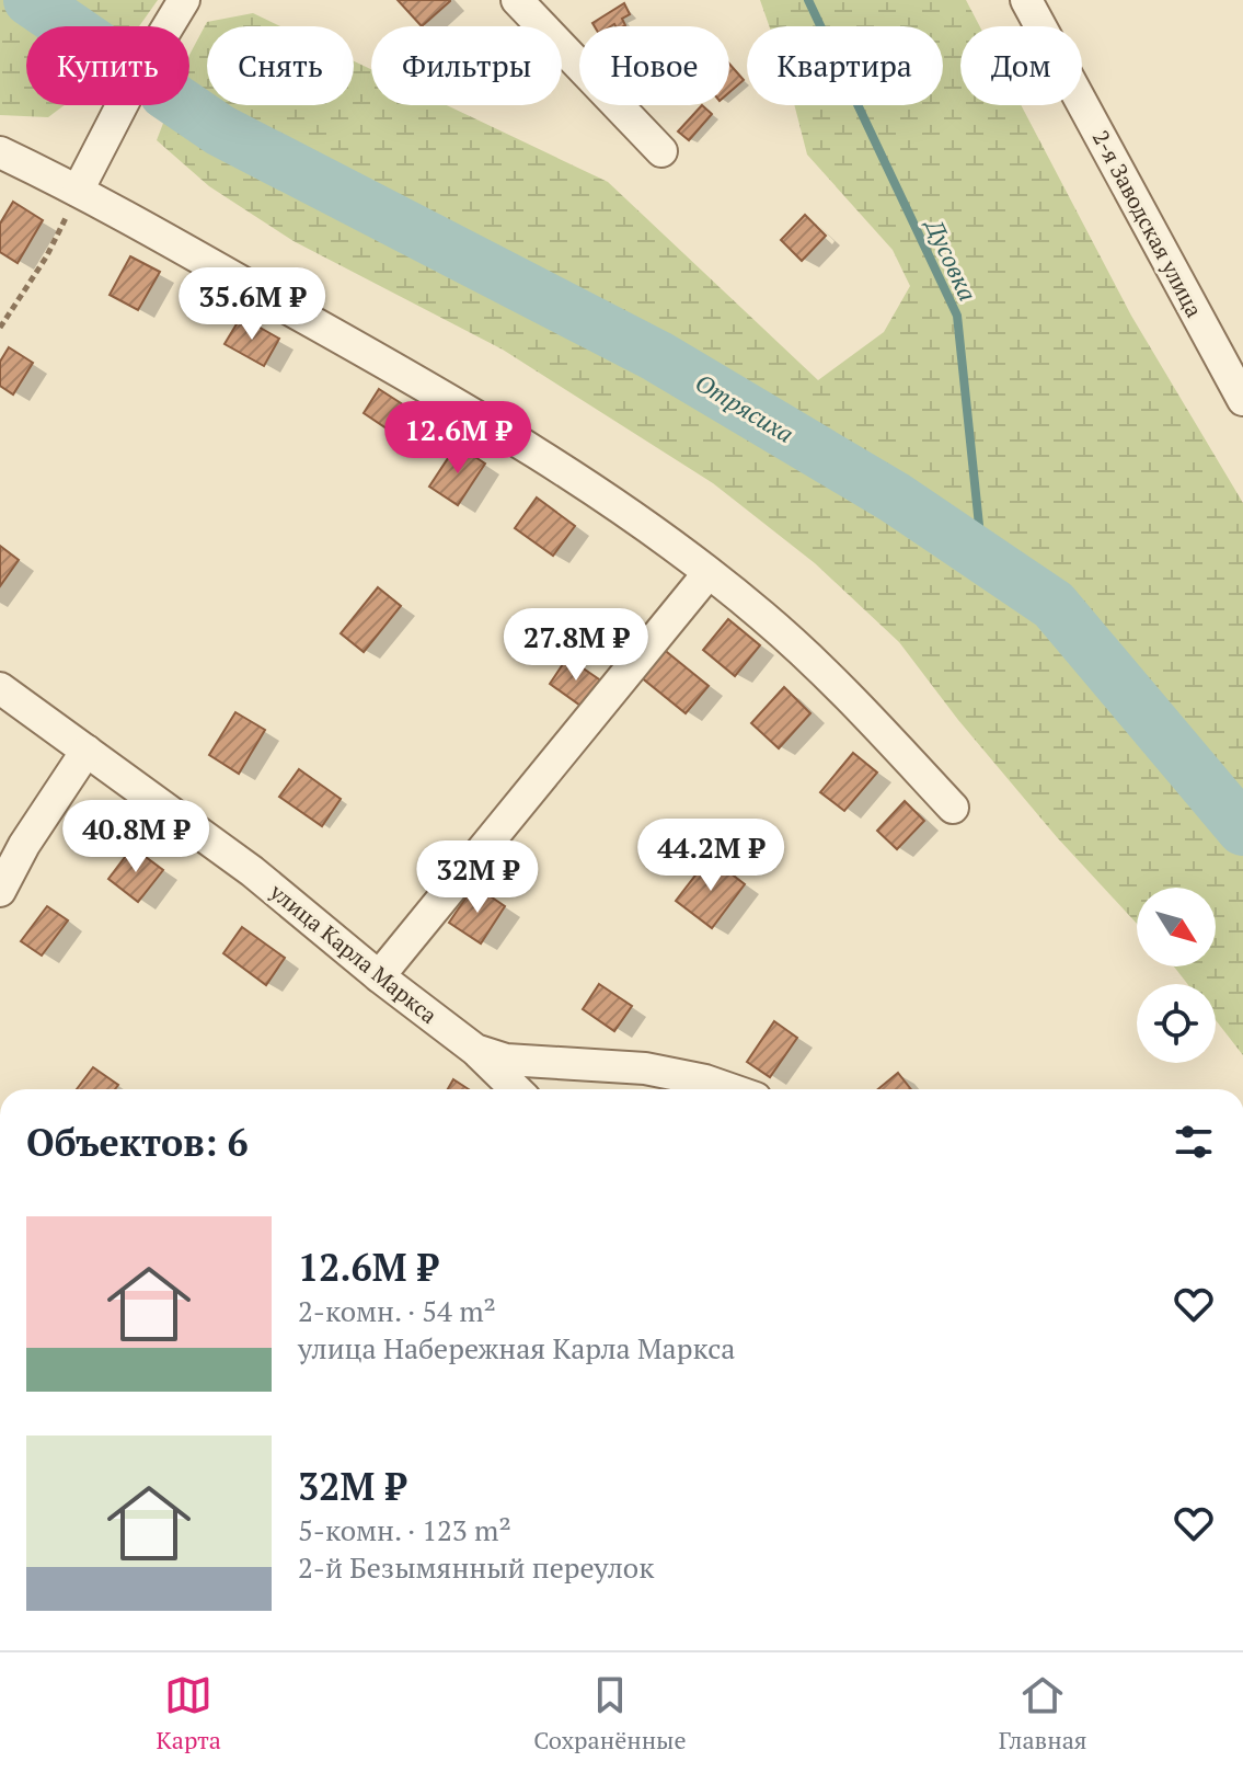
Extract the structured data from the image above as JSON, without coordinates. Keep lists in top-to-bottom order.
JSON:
{
  "streets": {
    "street": ["2-я Заводская улица", "улица Карла Маркса"]
  },
  "water": ["Дусовка", "Отрясиха"],
  "north": "bottom right",
  "page": {
    "chip": [
      "Купить",
      "Снять",
      "Фильтры",
      "Новое",
      "Квартира",
      "Дом"
    ],
    "price": [
      "35.6M ₽",
      "12.6M ₽",
      "27.8M ₽",
      "40.8M ₽",
      "44.2M ₽",
      "32M ₽"
    ],
    "heading": "Объектов: 6",
    "list": [
      {
        "name": "12.6M ₽",
        "note": "2-комн. · 54 m² · улица Набережная Карла Маркса"
      },
      {
        "name": "32M ₽",
        "note": "5-комн. · 123 m² · 2-й Безымянный переулок"
      }
    ],
    "tabs": ["Карта", "Сохранённые", "Главная"]
  }
}
